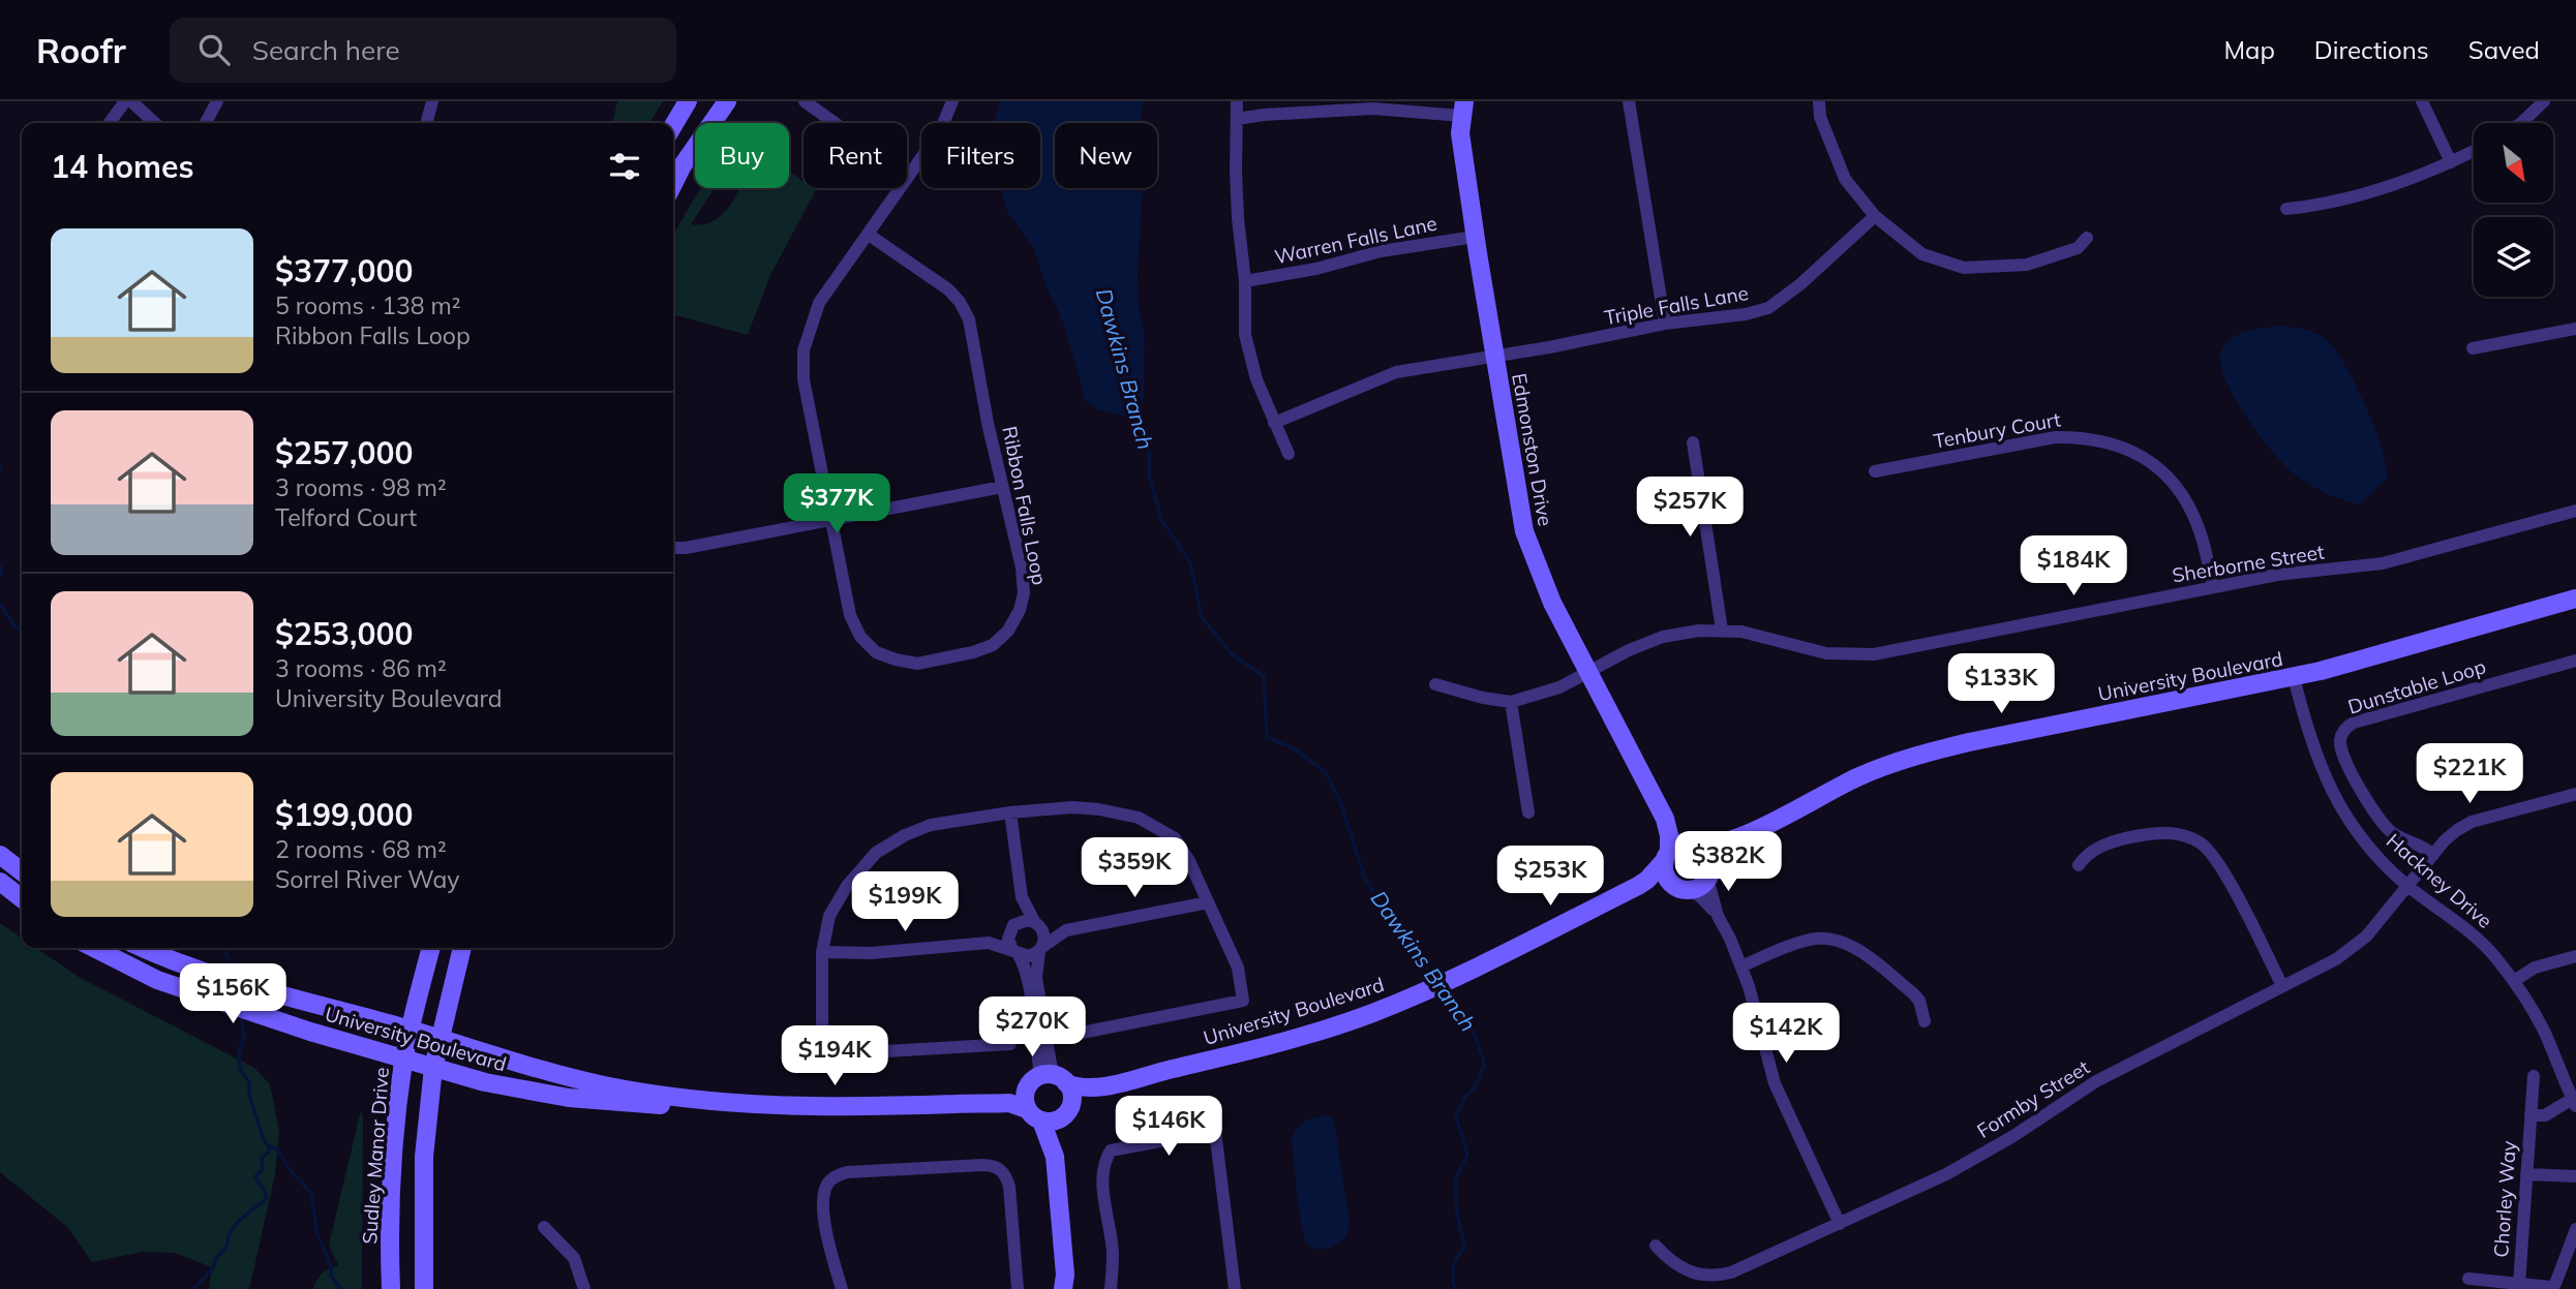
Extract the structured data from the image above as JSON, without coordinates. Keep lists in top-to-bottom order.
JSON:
{
  "streets": {
    "street": [
      "Warren Falls Lane",
      "Triple Falls Lane",
      "Tenbury Court",
      "Edmonston Drive",
      "Ribbon Falls Loop",
      "Sherborne Street",
      "University Boulevard",
      "Dunstable Loop",
      "Hackney Drive",
      "Formby Street",
      "Sudley Manor Drive",
      "Chorley Way"
    ]
  },
  "crossings": [
    ["Warren Falls Lane", "Edmonston Drive"],
    ["Triple Falls Lane", "Edmonston Drive"],
    ["Tenbury Court", "Sherborne Street"],
    ["Edmonston Drive", "Sherborne Street"],
    ["Edmonston Drive", "University Boulevard"],
    ["University Boulevard", "Hackney Drive"],
    ["University Boulevard", "Sudley Manor Drive"],
    ["Dunstable Loop", "Formby Street"],
    ["Hackney Drive", "Formby Street"],
    ["Hackney Drive", "Chorley Way"]
  ],
  "water": ["Dawkins Branch"],
  "north": "bottom right",
  "page": {
    "header": "Roofr",
    "search": "Search here",
    "nav": ["Map", "Directions", "Saved"],
    "chip": [
      "Buy",
      "Rent",
      "Filters",
      "New"
    ],
    "heading": "14 homes",
    "list": [
      {
        "name": "$377,000",
        "note": "5 rooms · 138 m² · Ribbon Falls Loop"
      },
      {
        "name": "$257,000",
        "note": "3 rooms · 98 m² · Telford Court"
      },
      {
        "name": "$253,000",
        "note": "3 rooms · 86 m² · University Boulevard"
      },
      {
        "name": "$199,000",
        "note": "2 rooms · 68 m² · Sorrel River Way"
      }
    ],
    "price": [
      "$377K",
      "$257K",
      "$184K",
      "$133K",
      "$221K",
      "$382K",
      "$359K",
      "$253K",
      "$199K",
      "$156K",
      "$270K",
      "$142K",
      "$194K",
      "$146K"
    ]
  }
}
